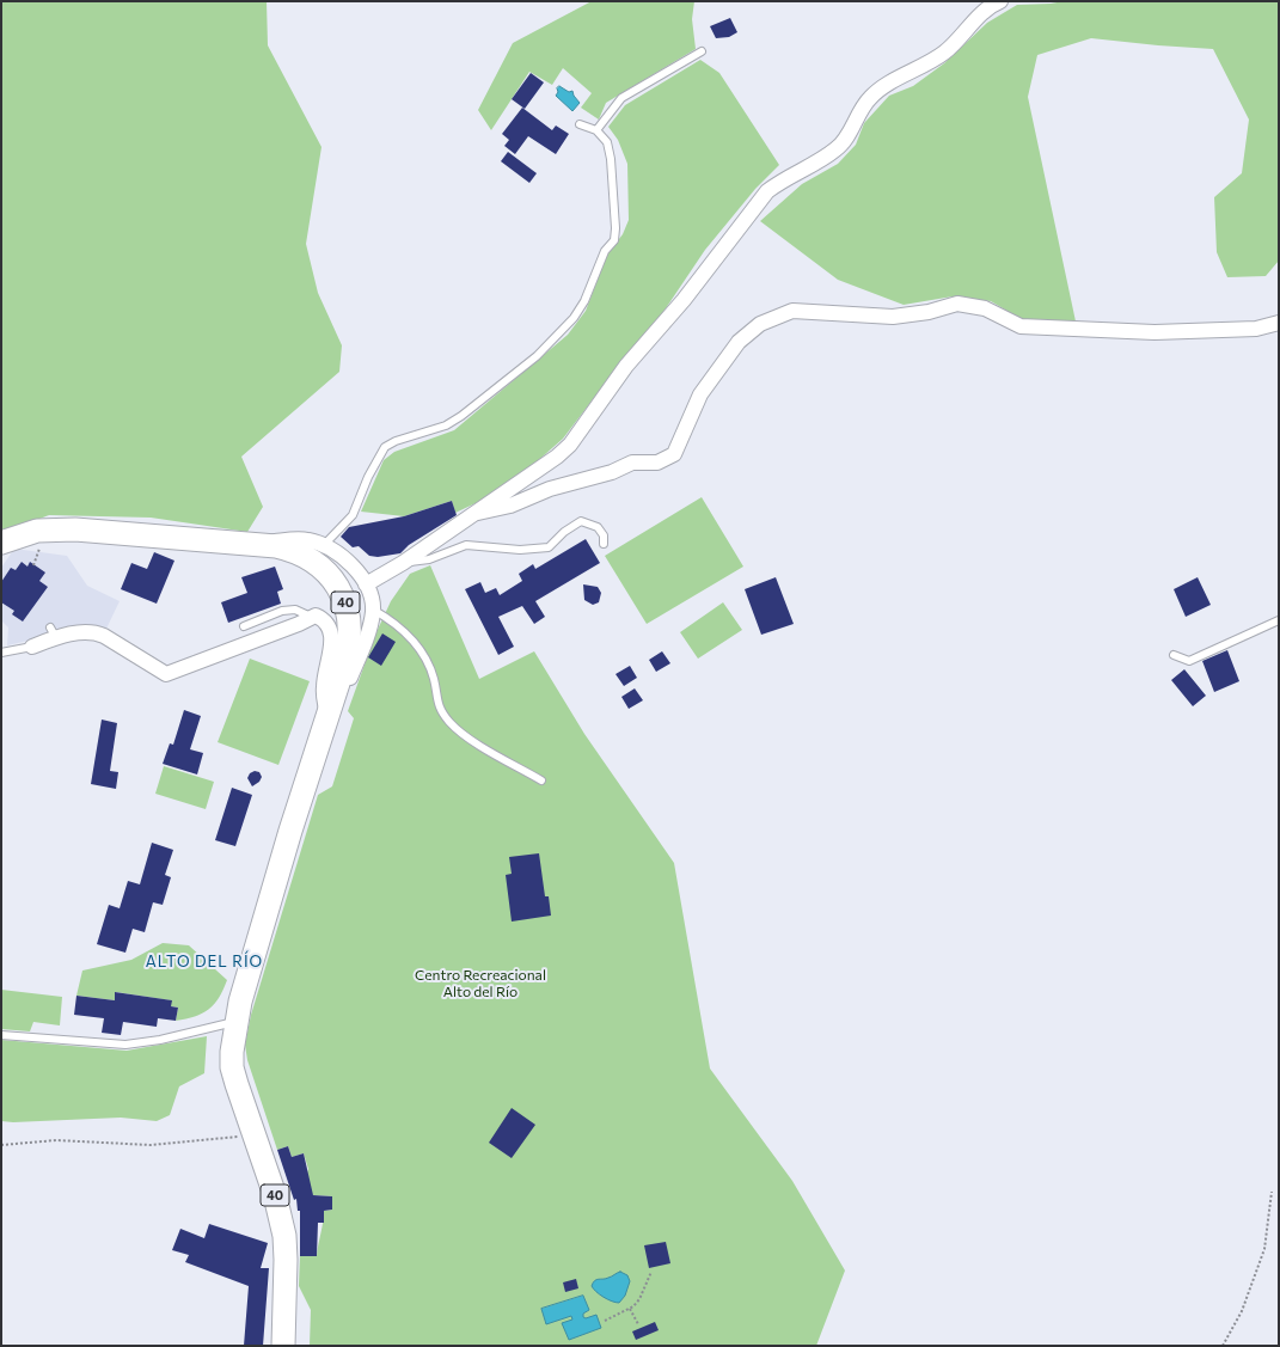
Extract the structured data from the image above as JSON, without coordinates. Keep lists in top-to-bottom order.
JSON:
{
  "streets": {
    "main road": ["40"]
  },
  "districts": ["ALTO DEL RÍO"],
  "parks": ["Centro Recreacional Alto del Río"]
}
